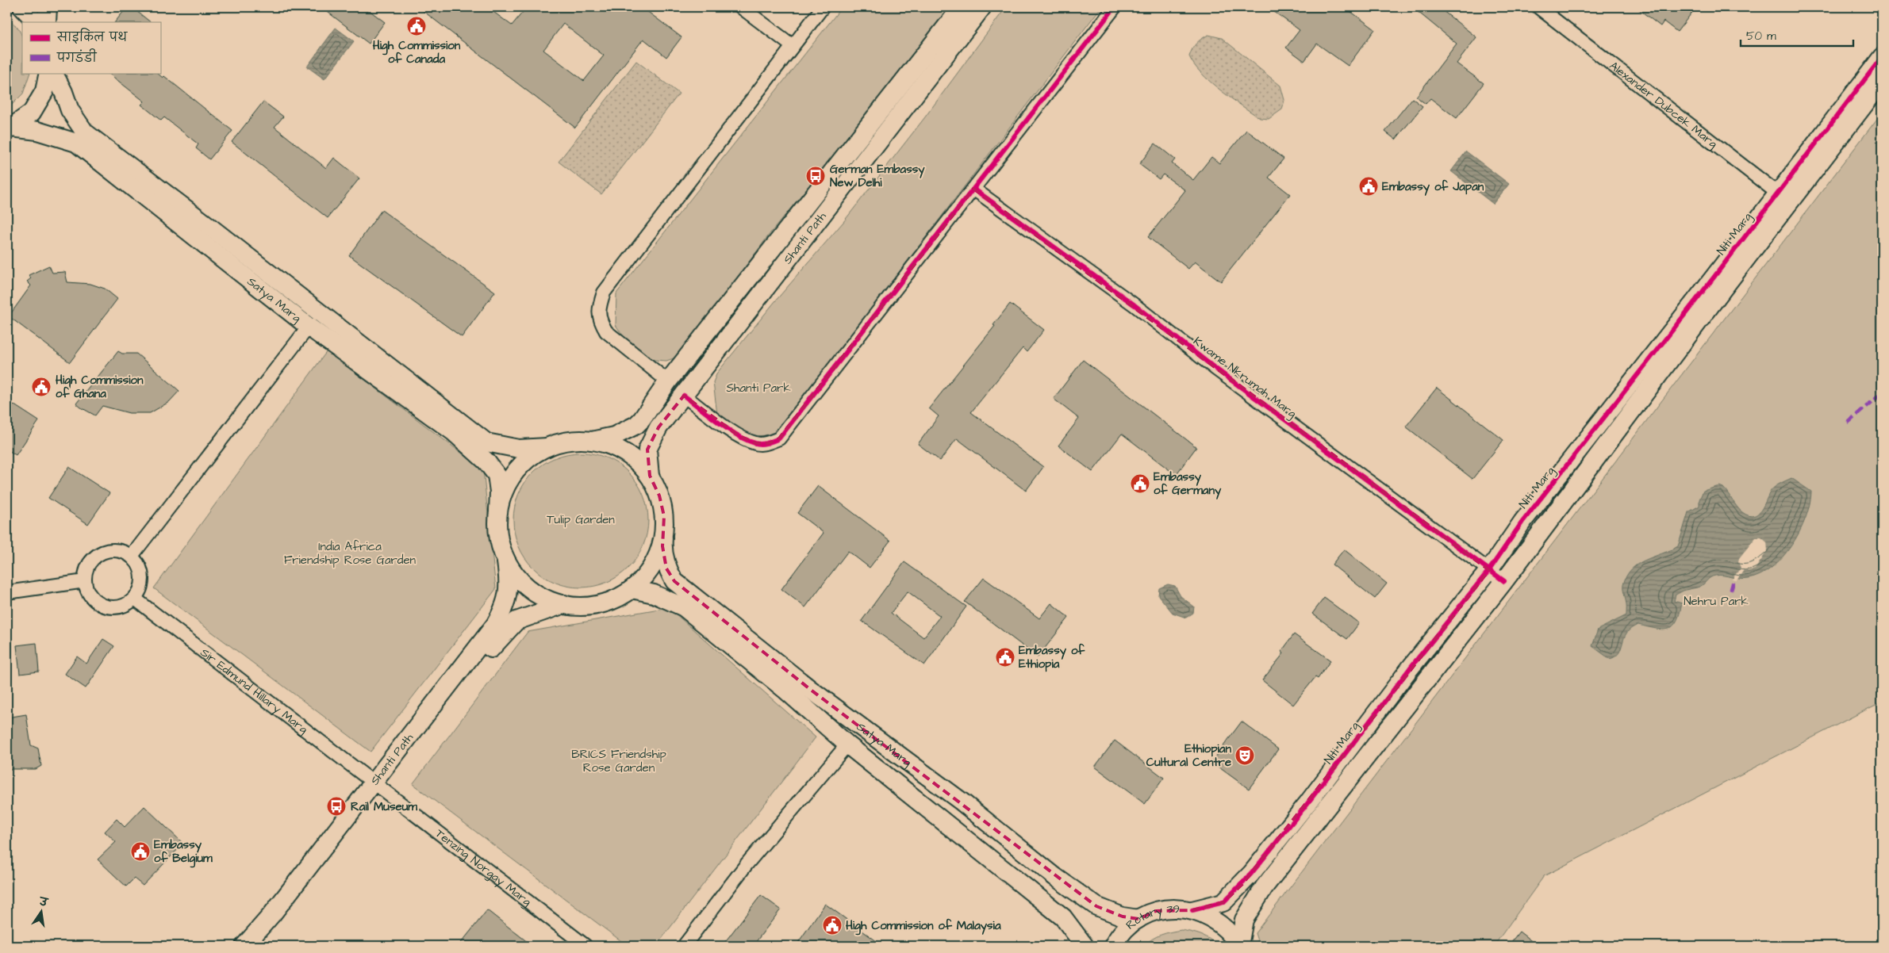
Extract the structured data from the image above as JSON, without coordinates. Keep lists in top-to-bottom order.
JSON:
{
  "streets": {
    "main road": [
      "Niti Marg",
      "Shanti Path",
      "Satya Marg",
      "Rotary 39"
    ],
    "street": [
      "Alexander Dubcek Marg",
      "Kwame Nkrumah Marg",
      "Sir Edmund Hillary Marg",
      "Tenzing Norgay Marg"
    ]
  },
  "crossings": [
    ["Alexander Dubcek Marg", "Niti Marg"],
    ["Niti Marg", "Kwame Nkrumah Marg"],
    ["Niti Marg", "Rotary 39"],
    ["Shanti Path", "Satya Marg"],
    ["Shanti Path", "Sir Edmund Hillary Marg"],
    ["Shanti Path", "Tenzing Norgay Marg"],
    ["Satya Marg", "Rotary 39"],
    ["Sir Edmund Hillary Marg", "Tenzing Norgay Marg"]
  ],
  "parks": [
    "Shanti Park",
    "Tulip Garden",
    "India Africa Friendship Rose Garden",
    "Nehru Park",
    "BRICS Friendship Rose Garden"
  ],
  "places": {
    "public building": [
      "High Commission of Canada",
      "Embassy of Japan",
      "High Commission of Ghana",
      "Embassy of Germany",
      "Embassy of Ethiopia",
      "Embassy of Belgium",
      "High Commission of Malaysia"
    ],
    "bus stop": ["German Embassy New Delhi", "Rail Museum"],
    "theatre": ["Ethiopian Cultural Centre"]
  },
  "legend": ["साइकिल पथ", "पगडंडी"],
  "scale_bar": "50 m",
  "north": "top"
}
